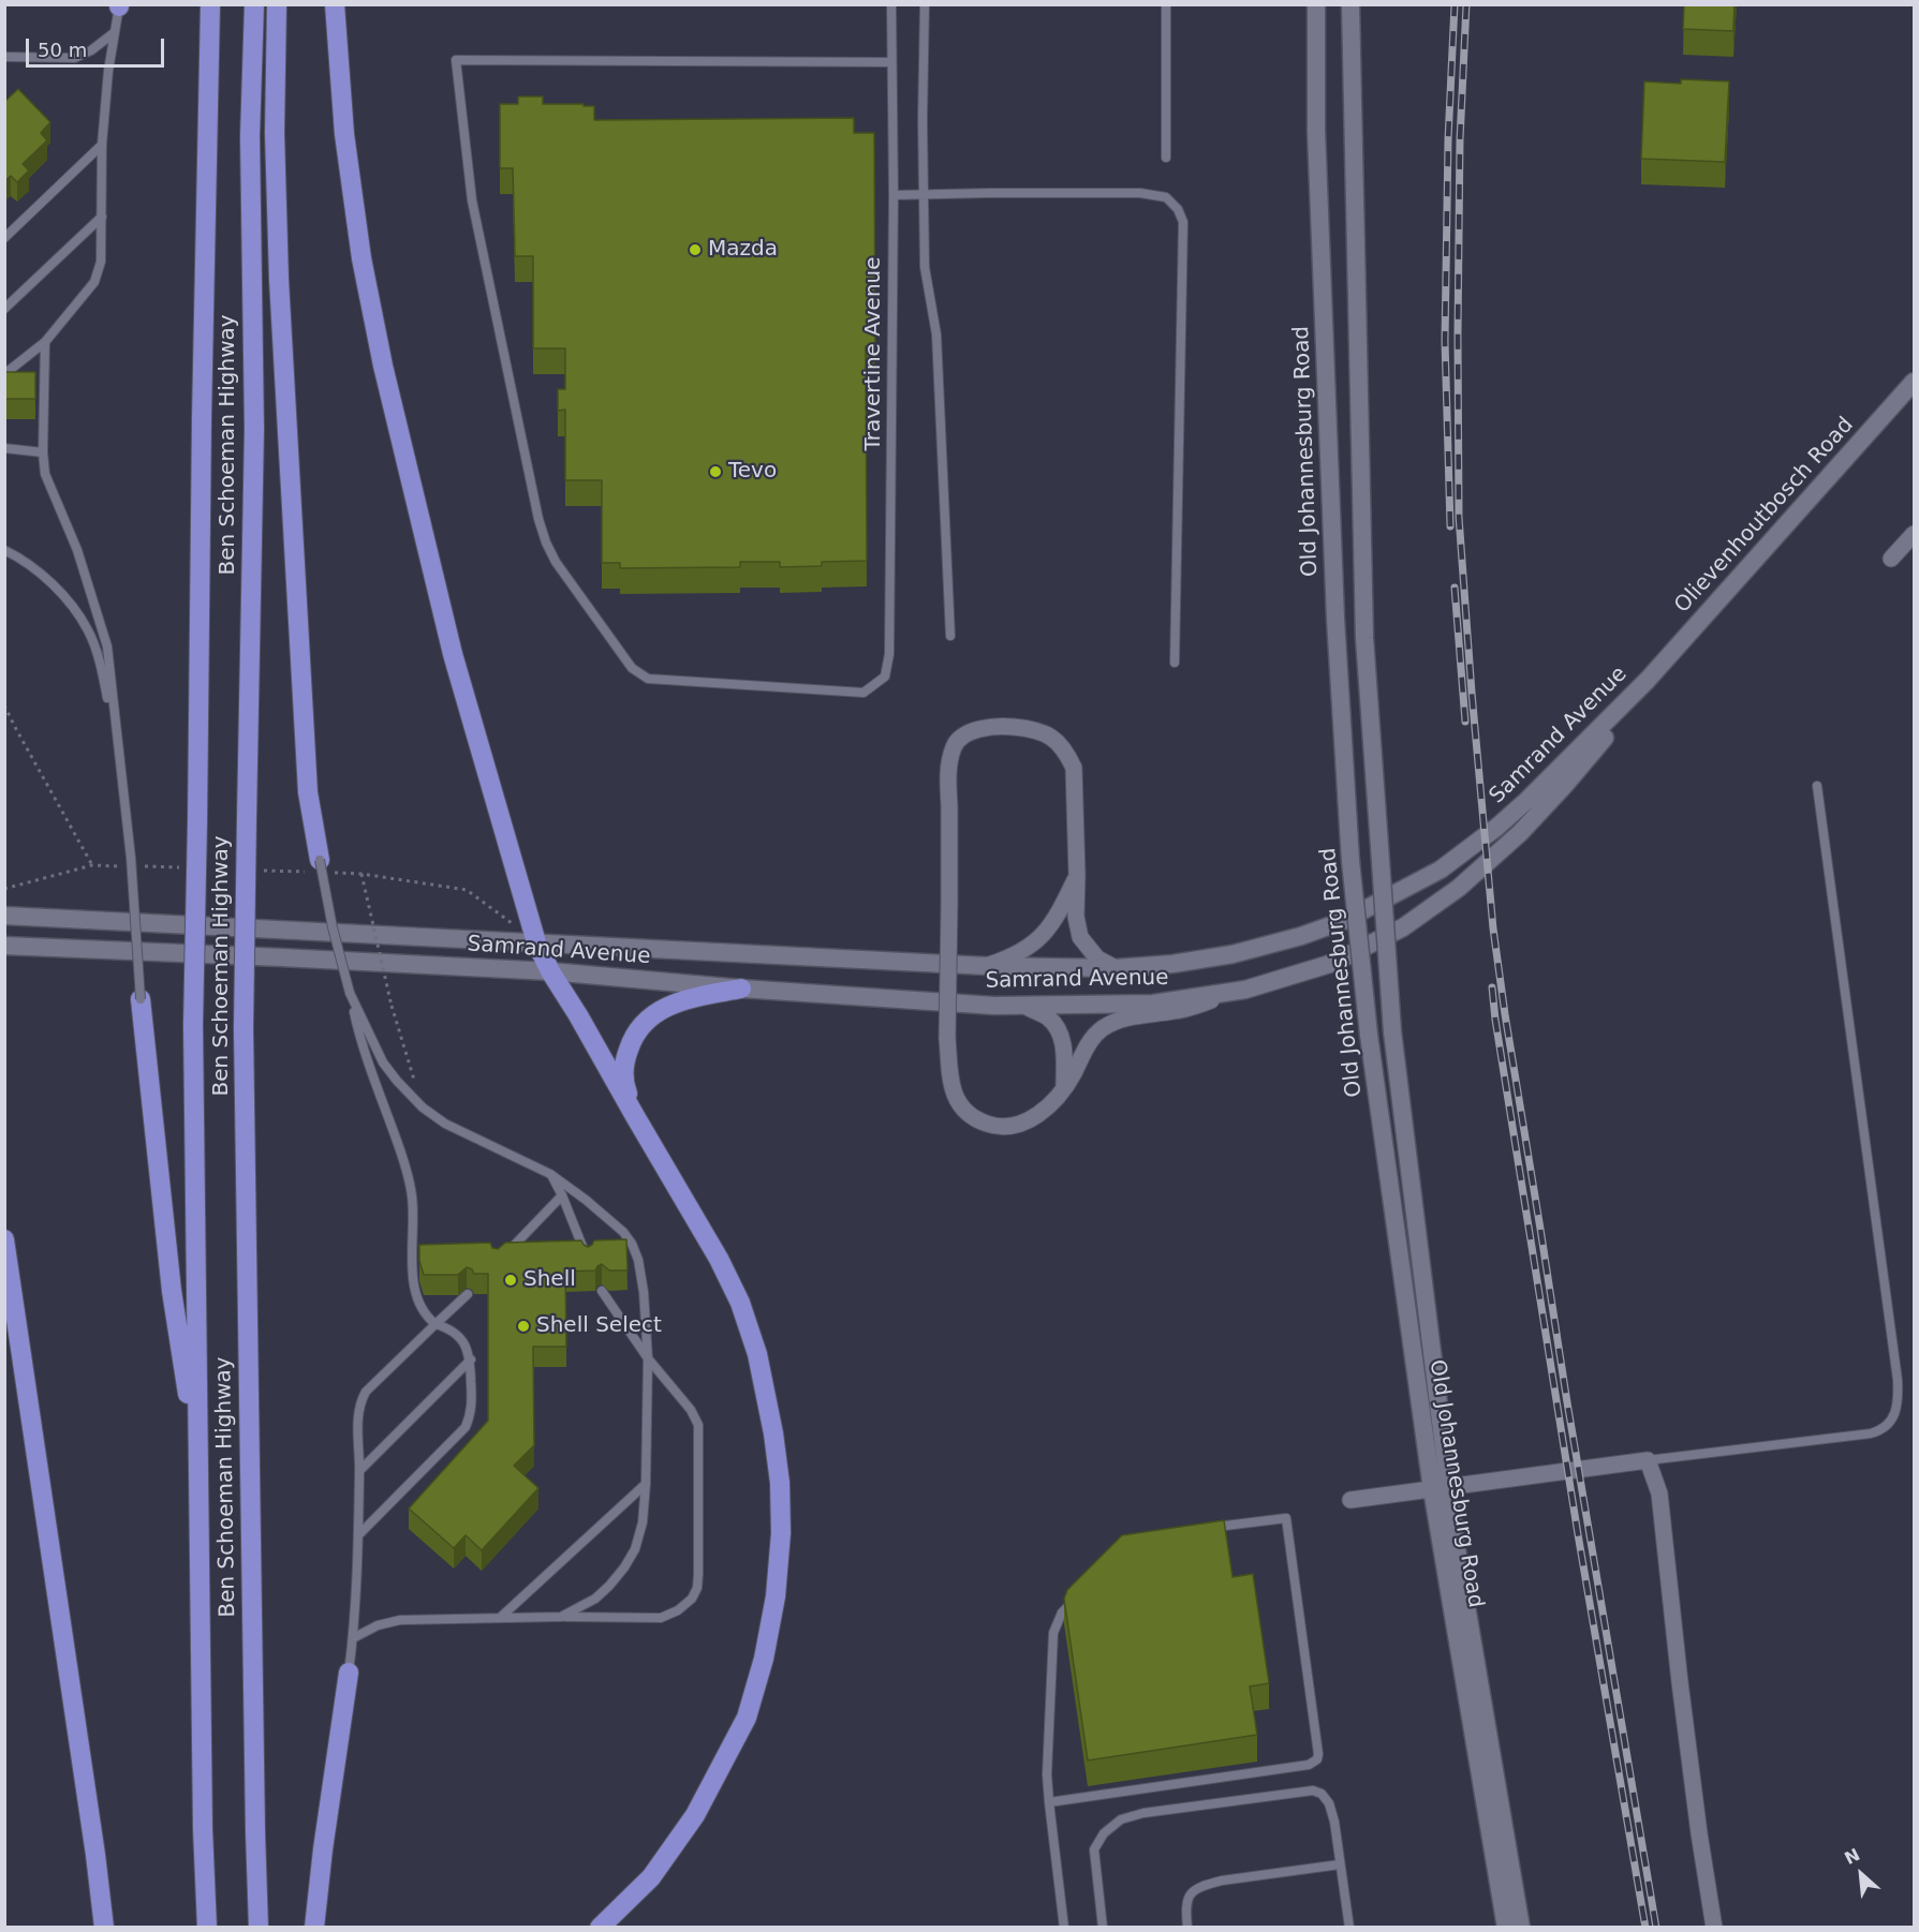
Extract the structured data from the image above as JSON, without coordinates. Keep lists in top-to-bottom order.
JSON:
{
  "streets": {
    "highway": ["Ben Schoeman Highway"],
    "main road": ["Old Johannesburg Road", "Olievenhoutbosch Road", "Samrand Avenue"],
    "lane": ["Travertine Avenue"]
  },
  "crossings": [
    ["Olievenhoutbosch Road", "Samrand Avenue"]
  ],
  "places": [
    "Mazda",
    "Tevo",
    "Shell",
    "Shell Select"
  ],
  "scale_bar": "50 m",
  "north": "top left"
}
